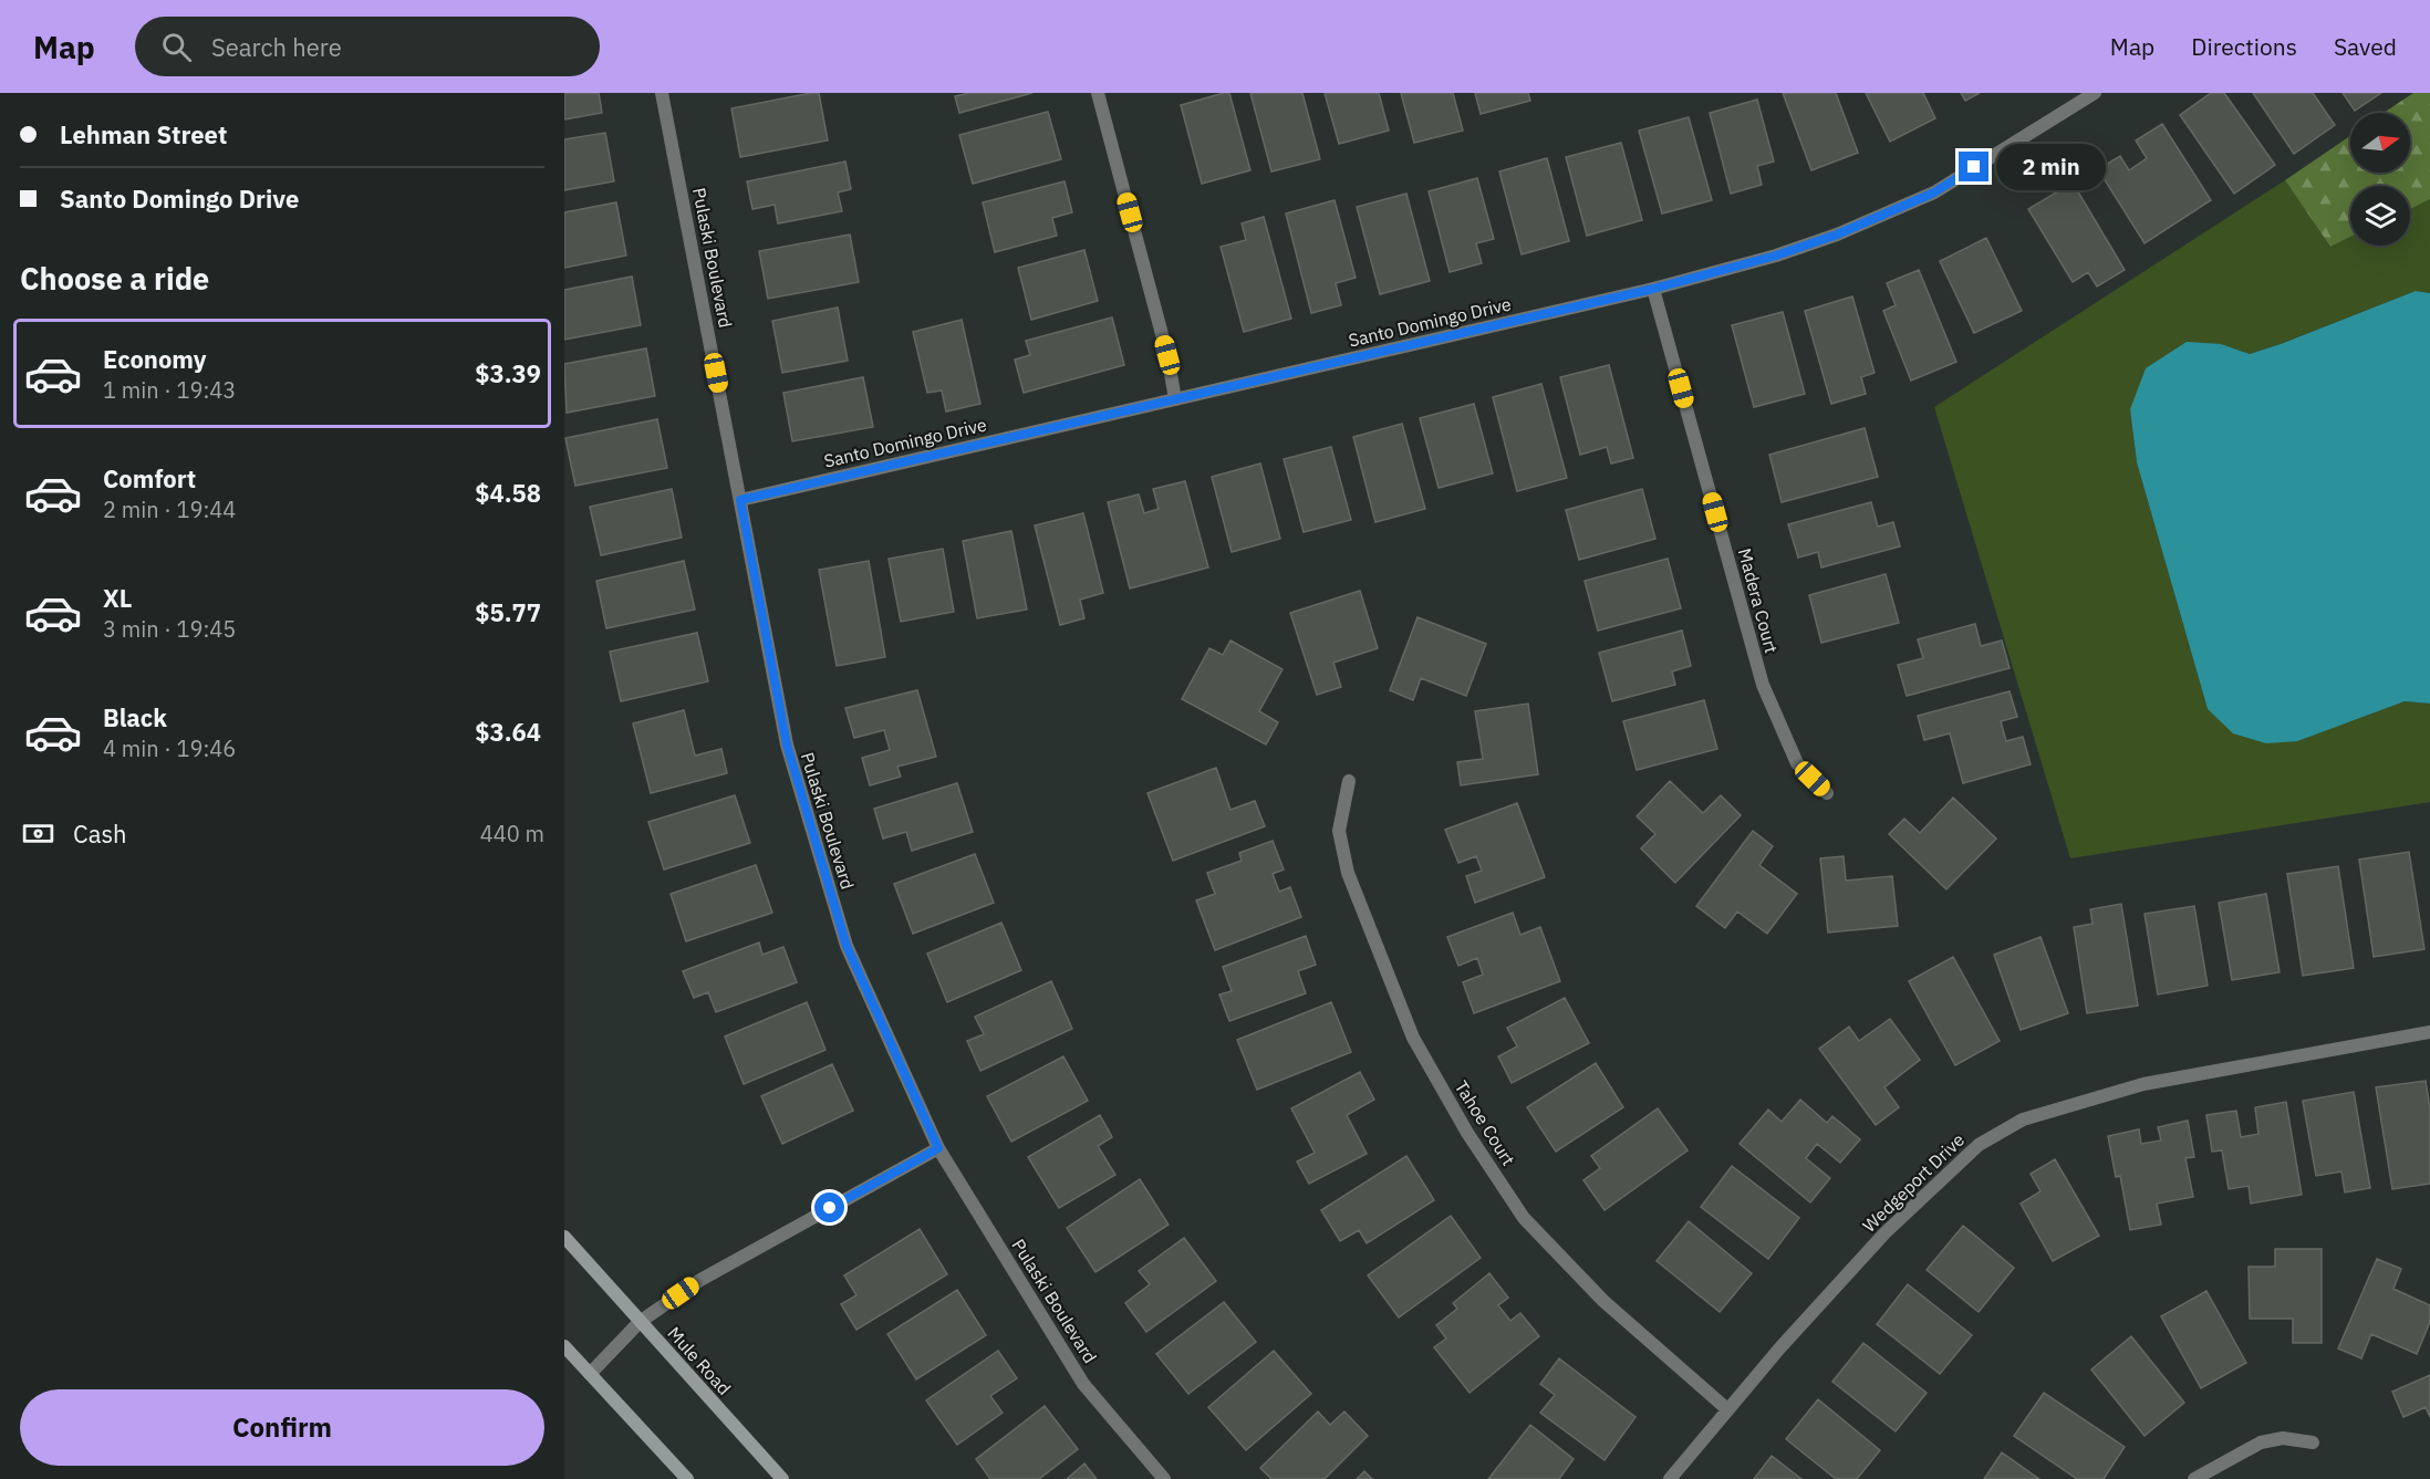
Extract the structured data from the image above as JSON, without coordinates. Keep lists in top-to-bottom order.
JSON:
{
  "streets": {
    "main road": ["Mule Road"],
    "street": [
      "Pulaski Boulevard",
      "Santo Domingo Drive",
      "Madera Court",
      "Tahoe Court",
      "Wedgeport Drive"
    ]
  },
  "crossings": [
    ["Pulaski Boulevard", "Santo Domingo Drive"],
    ["Santo Domingo Drive", "Madera Court"],
    ["Tahoe Court", "Wedgeport Drive"]
  ],
  "north": "right",
  "page": {
    "header": "Map",
    "search": "Search here",
    "nav": ["Map", "Directions", "Saved"],
    "banner": ["Lehman Street", "Santo Domingo Drive"],
    "bubble": "2 min",
    "heading": "Choose a ride",
    "list": [
      {
        "name": "Economy",
        "note": "1 min · 19:43",
        "value": "$3.39"
      },
      {
        "name": "Comfort",
        "note": "2 min · 19:44",
        "value": "$4.58"
      },
      {
        "name": "XL",
        "note": "3 min · 19:45",
        "value": "$5.77"
      },
      {
        "name": "Black",
        "note": "4 min · 19:46",
        "value": "$3.64"
      }
    ],
    "pay": ["Cash", "440 m"],
    "buttons": "Confirm"
  }
}
